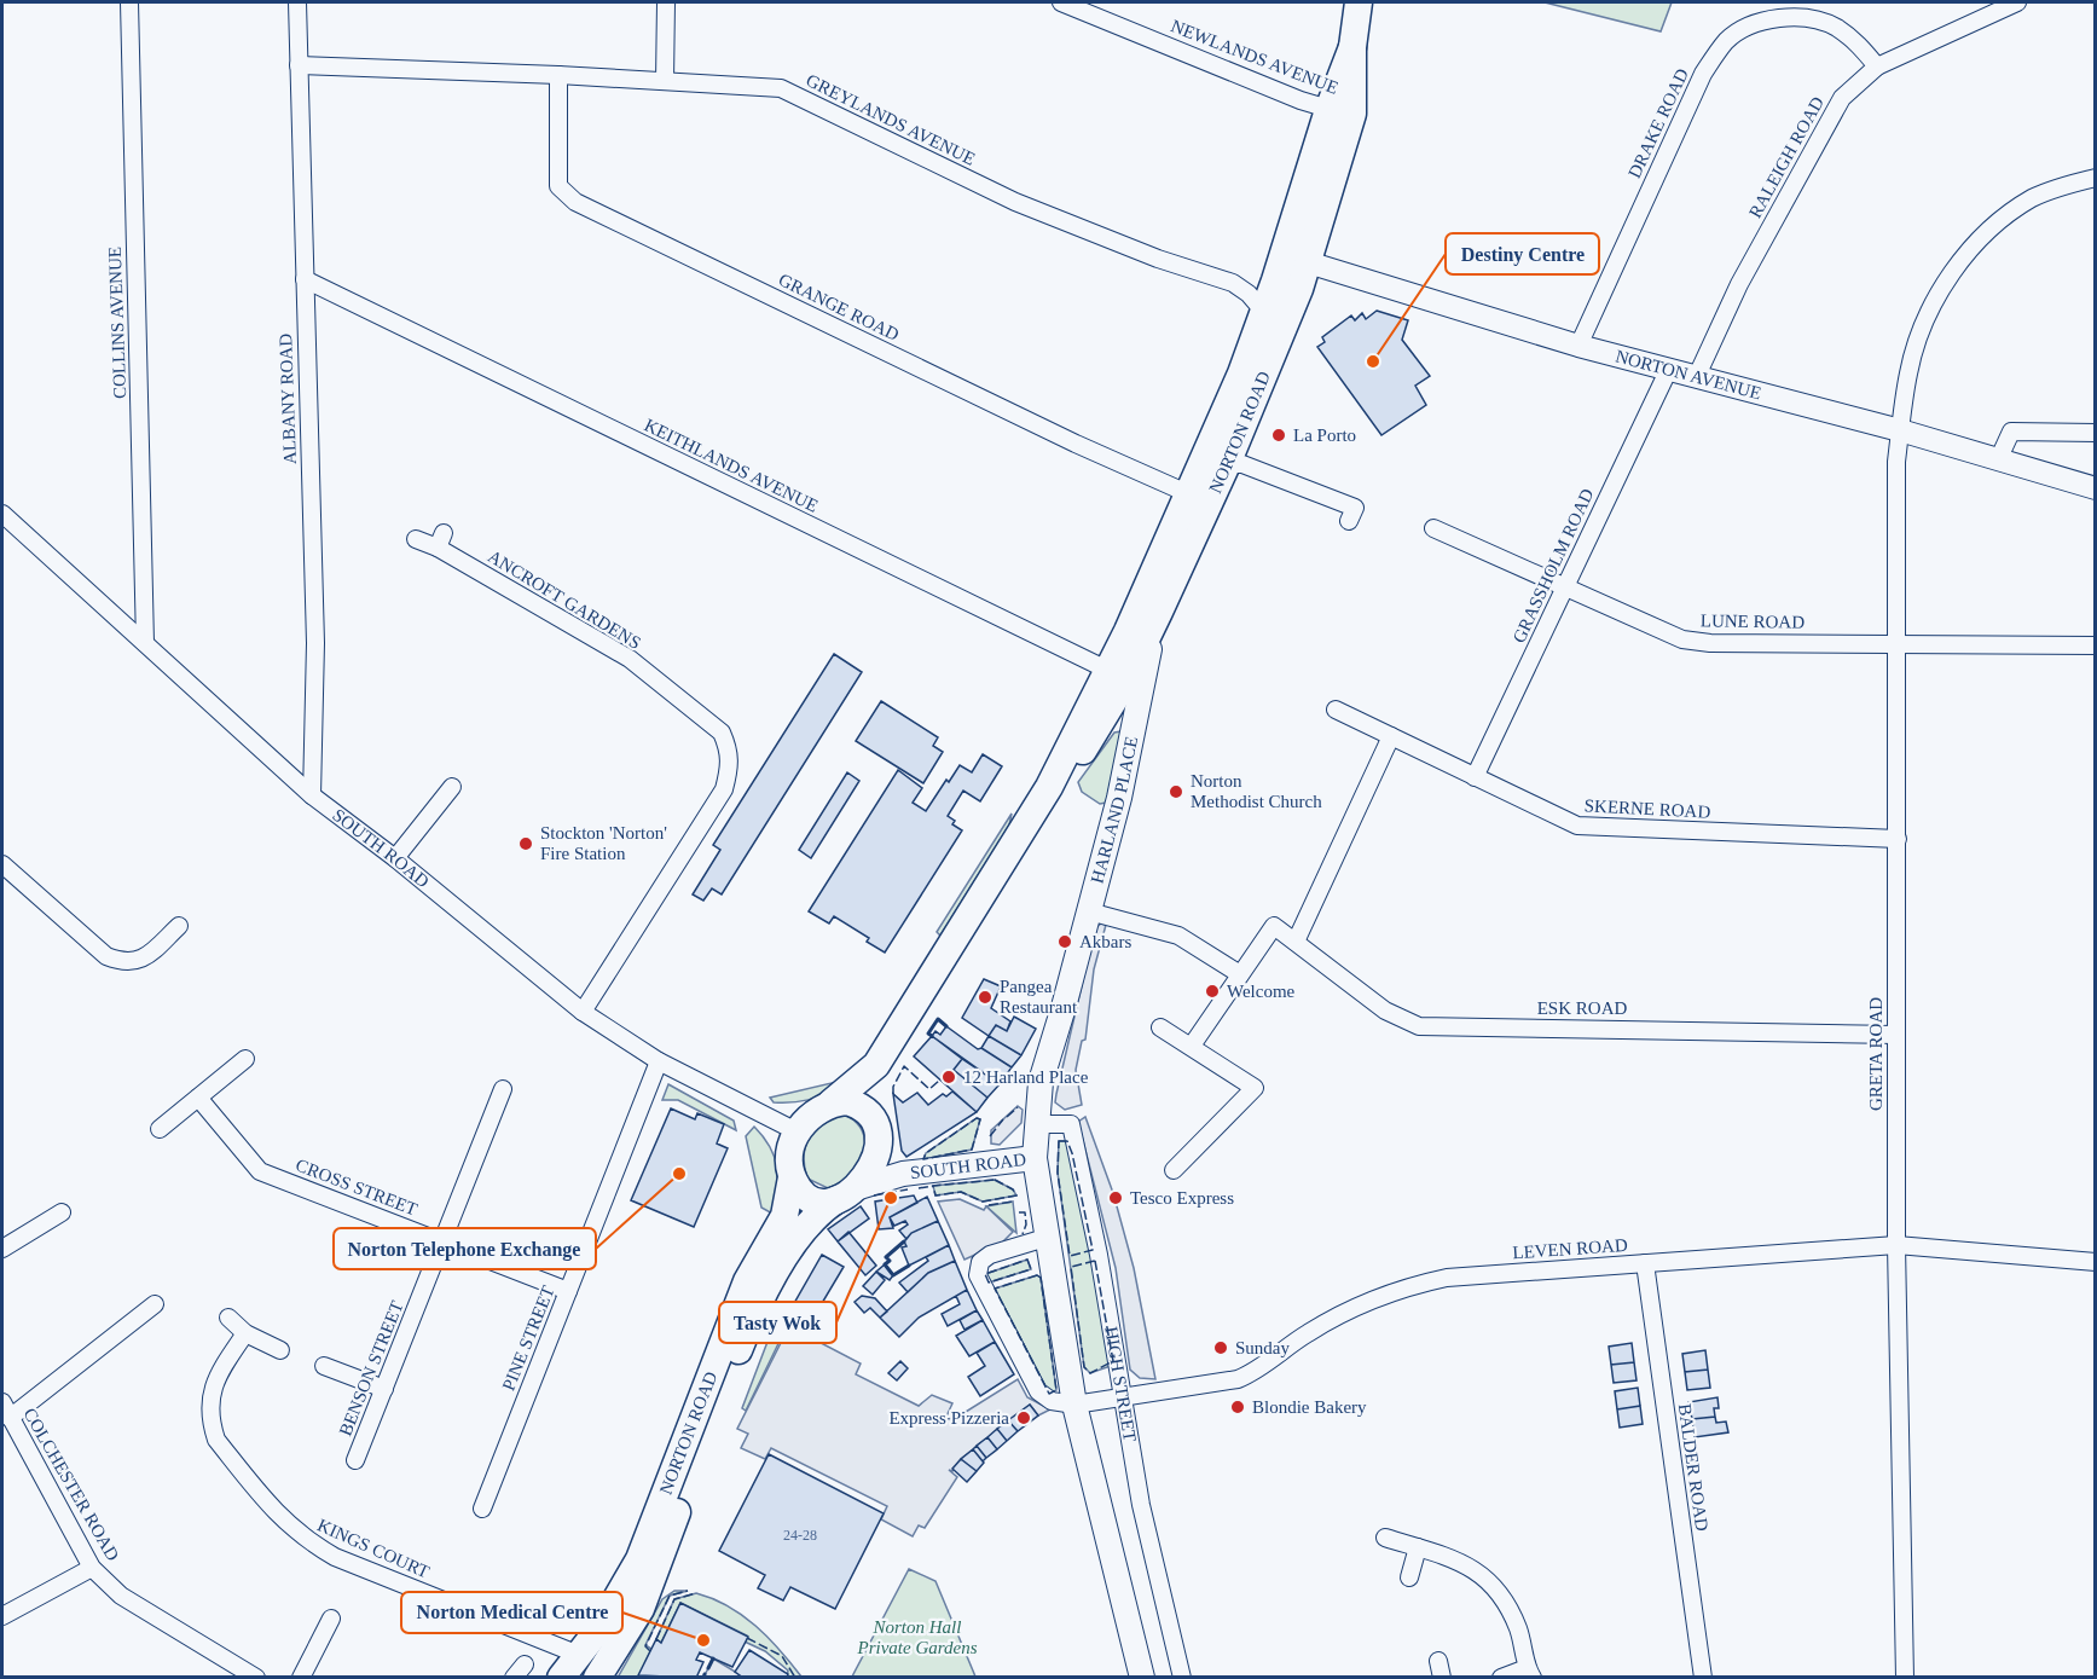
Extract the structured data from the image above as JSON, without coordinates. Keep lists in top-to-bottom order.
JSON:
{
  "streets": {
    "main road": ["NORTON ROAD", "HARLAND PLACE", "SOUTH ROAD"],
    "street": [
      "NEWLANDS AVENUE",
      "GREYLANDS AVENUE",
      "DRAKE ROAD",
      "RALEIGH ROAD",
      "GRANGE ROAD",
      "COLLINS AVENUE",
      "NORTON AVENUE",
      "ALBANY ROAD",
      "KEITHLANDS AVENUE",
      "GRASSHOLM ROAD",
      "ANCROFT GARDENS",
      "LUNE ROAD",
      "SKERNE ROAD",
      "ESK ROAD",
      "GRETA ROAD",
      "CROSS STREET",
      "LEVEN ROAD",
      "PINE STREET",
      "BENSON STREET",
      "HIGH STREET",
      "BALDER ROAD",
      "COLCHESTER ROAD",
      "KINGS COURT"
    ]
  },
  "crossings": [
    ["NEWLANDS AVENUE", "NORTON ROAD"],
    ["GREYLANDS AVENUE", "GRANGE ROAD"],
    ["GREYLANDS AVENUE", "ALBANY ROAD"],
    ["GREYLANDS AVENUE", "NORTON ROAD"],
    ["DRAKE ROAD", "RALEIGH ROAD"],
    ["DRAKE ROAD", "NORTON AVENUE"],
    ["RALEIGH ROAD", "NORTON AVENUE"],
    ["GRANGE ROAD", "NORTON ROAD"],
    ["COLLINS AVENUE", "SOUTH ROAD"],
    ["NORTON AVENUE", "NORTON ROAD"],
    ["NORTON AVENUE", "GRASSHOLM ROAD"],
    ["NORTON AVENUE", "GRETA ROAD"],
    ["ALBANY ROAD", "KEITHLANDS AVENUE"],
    ["ALBANY ROAD", "SOUTH ROAD"],
    ["NORTON ROAD", "KEITHLANDS AVENUE"],
    ["NORTON ROAD", "HARLAND PLACE"],
    ["NORTON ROAD", "SOUTH ROAD"],
    ["NORTON ROAD", "KINGS COURT"],
    ["KEITHLANDS AVENUE", "HARLAND PLACE"],
    ["GRASSHOLM ROAD", "LUNE ROAD"],
    ["GRASSHOLM ROAD", "SKERNE ROAD"],
    ["ANCROFT GARDENS", "SOUTH ROAD"],
    ["LUNE ROAD", "GRETA ROAD"],
    ["HARLAND PLACE", "HIGH STREET"],
    ["SKERNE ROAD", "GRETA ROAD"],
    ["SOUTH ROAD", "PINE STREET"],
    ["ESK ROAD", "GRETA ROAD"],
    ["GRETA ROAD", "LEVEN ROAD"],
    ["CROSS STREET", "PINE STREET"],
    ["CROSS STREET", "BENSON STREET"],
    ["LEVEN ROAD", "HIGH STREET"],
    ["LEVEN ROAD", "BALDER ROAD"]
  ],
  "parks": ["Norton Hall Private Gardens"],
  "places": [
    "Destiny Centre",
    "La Porto",
    "Norton Methodist Church",
    "Stockton 'Norton' Fire Station",
    "Akbars",
    "Welcome",
    "Pangea Restaurant",
    "12 Harland Place",
    "Norton Telephone Exchange",
    "Tasty Wok",
    "Tesco Express",
    "Sunday",
    "Blondie Bakery",
    "Express Pizzeria",
    "Norton Medical Centre"
  ],
  "house_numbers": ["24-28"]
}
